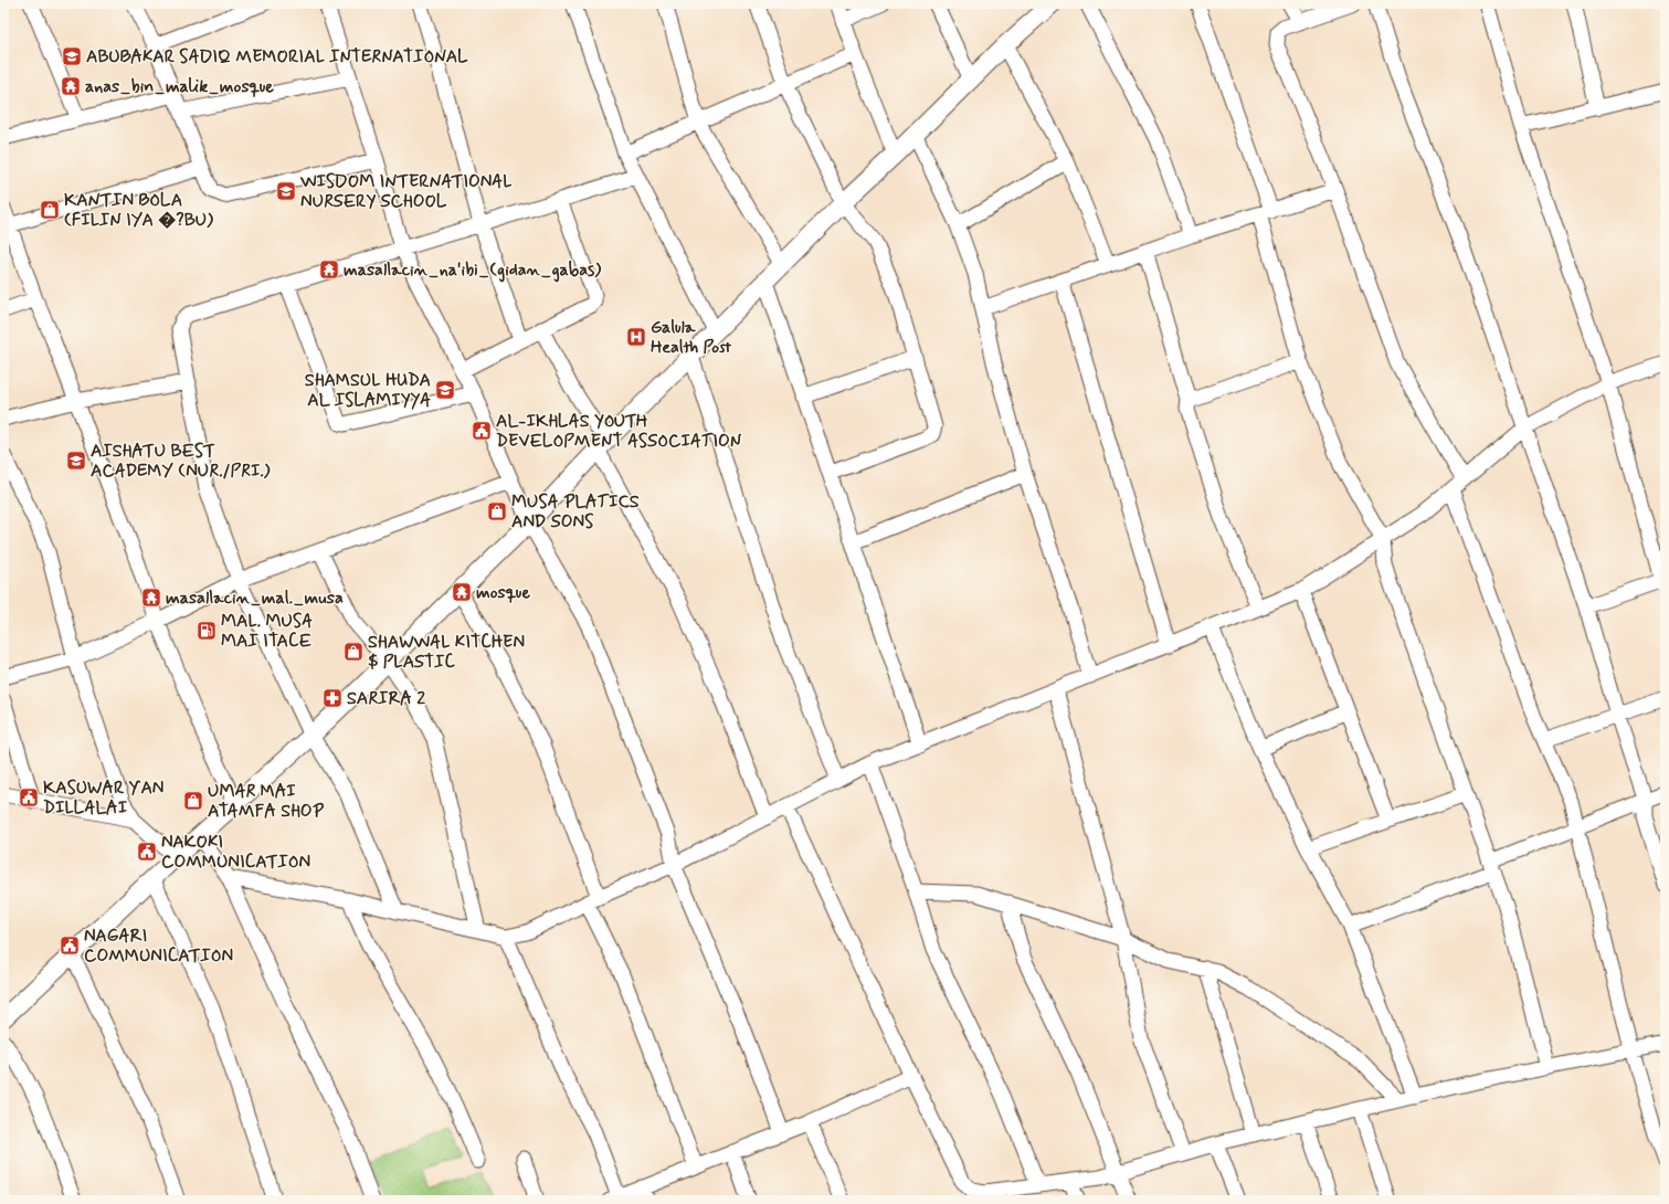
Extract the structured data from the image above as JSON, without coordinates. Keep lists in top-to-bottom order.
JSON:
{
  "places": {
    "school or university": [
      "ABUBAKAR SADIQ MEMORIAL INTERNATIONAL",
      "WISDOM INTERNATIONAL NURSERY SCHOOL",
      "SHAMSUL HUDA AL ISLAMIYYA",
      "AISHATU BEST ACADEMY (NUR./PRI.)"
    ],
    "temple": [
      "anas_bin_malik_mosque",
      "masallacin_na'ibi_(gidan_gabas)",
      "mosque",
      "masallacin_mal._musa"
    ],
    "shop": [
      "KANTIN BOLA (FILIN IYA �?BU)",
      "MUSA PLATICS AND SONS",
      "SHAWWAL KITCHEN $ PLASTIC",
      "UMAR MAI ATAMFA SHOP"
    ],
    "hospital": ["Galula Health Post"],
    "public building": [
      "AL-IKHLAS YOUTH DEVELOPMENT ASSOCIATION",
      "KASUWAR ƳAN DILLALAI",
      "NAKOKI COMMUNICATION",
      "NAGARI COMMUNICATION"
    ],
    "fuel station": ["MAL. MUSA MAI ITACE"],
    "pharmacy": ["SARIRA 2"]
  }
}
